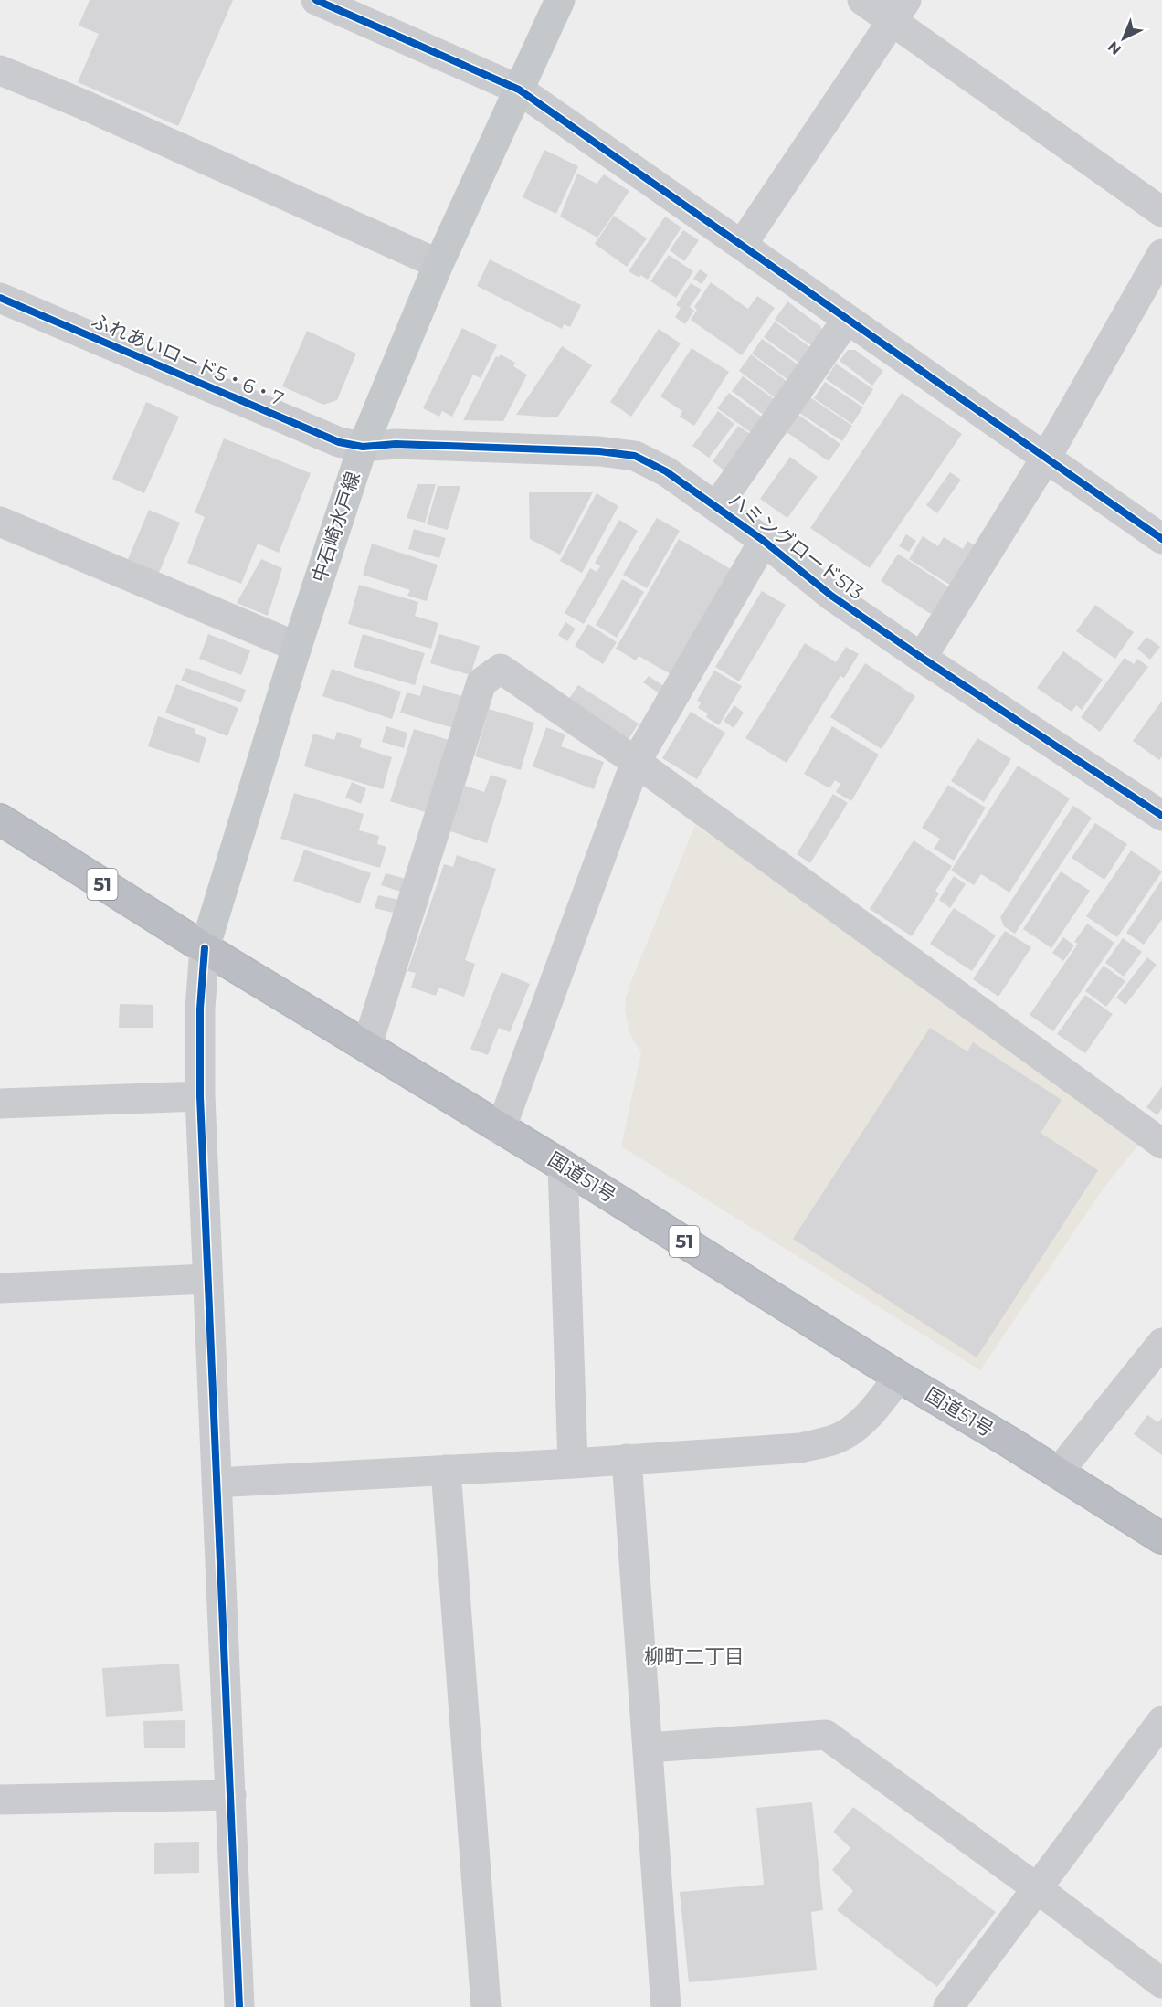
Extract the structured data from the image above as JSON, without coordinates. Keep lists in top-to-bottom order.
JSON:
{
  "streets": {
    "highway": ["51", "国道51号"],
    "main road": ["中石崎水戸線"],
    "street": ["ふれあいロード5・6・7", "ハミングロード513"]
  },
  "crossings": [
    ["ふれあいロード5・6・7", "中石崎水戸線"],
    ["ふれあいロード5・6・7", "ハミングロード513"],
    ["中石崎水戸線", "ハミングロード513"],
    ["中石崎水戸線", "国道51号"]
  ],
  "districts": ["柳町二丁目"],
  "north": "bottom left"
}
